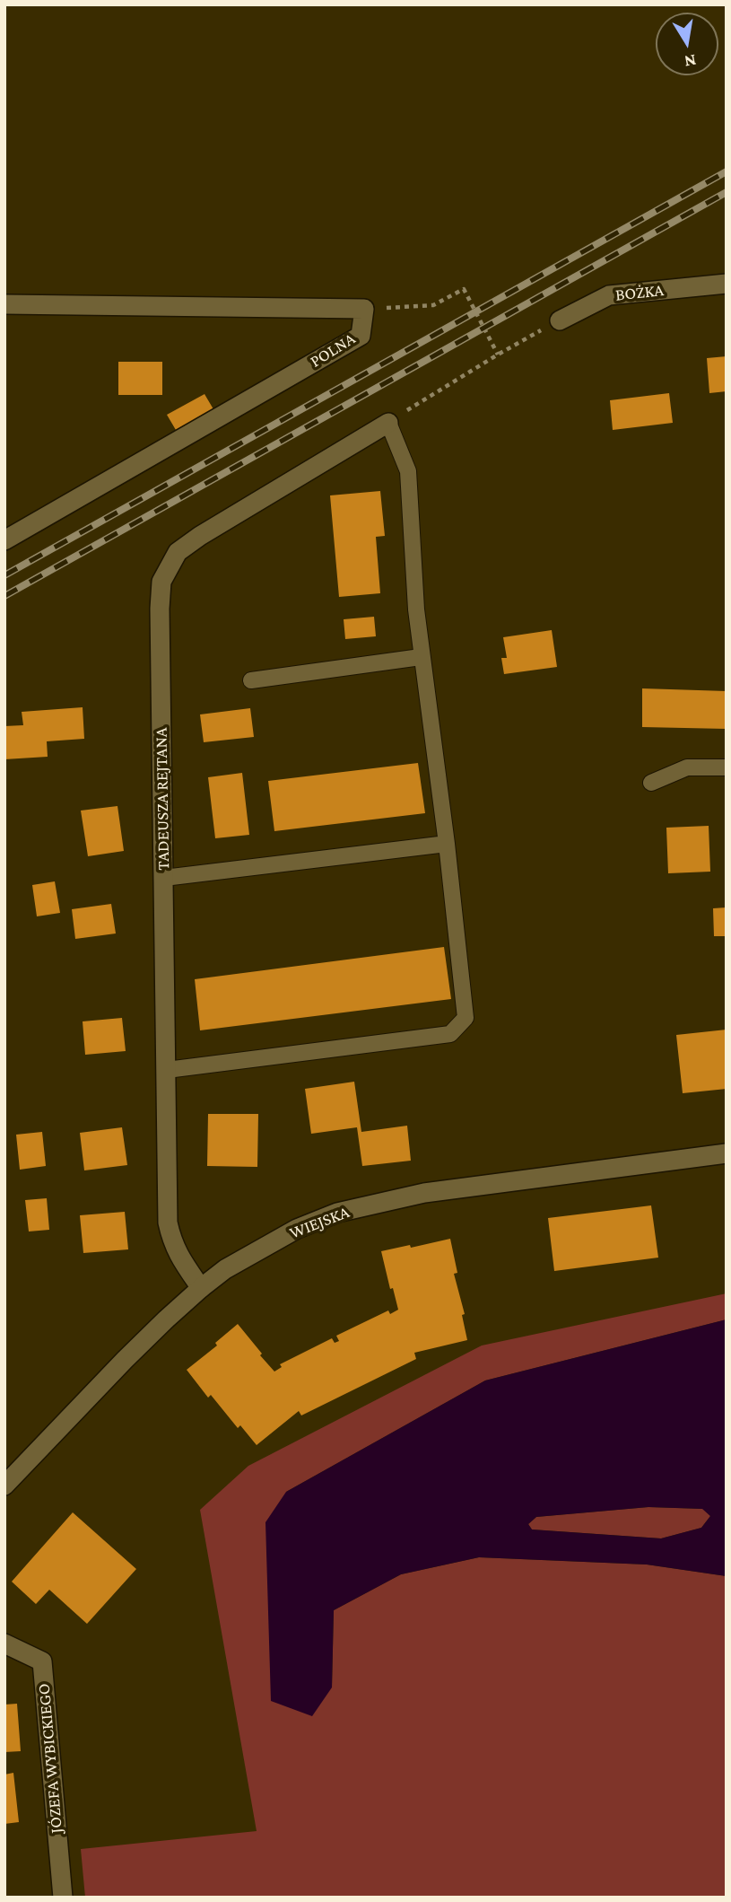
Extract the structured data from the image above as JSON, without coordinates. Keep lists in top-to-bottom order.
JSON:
{
  "streets": {
    "street": [
      "BOŻKA",
      "POLNA",
      "TADEUSZA REJTANA",
      "WIEJSKA",
      "JÓZEFA WYBICKIEGO"
    ]
  },
  "crossings": [
    ["TADEUSZA REJTANA", "WIEJSKA"]
  ],
  "north": "bottom"
}
